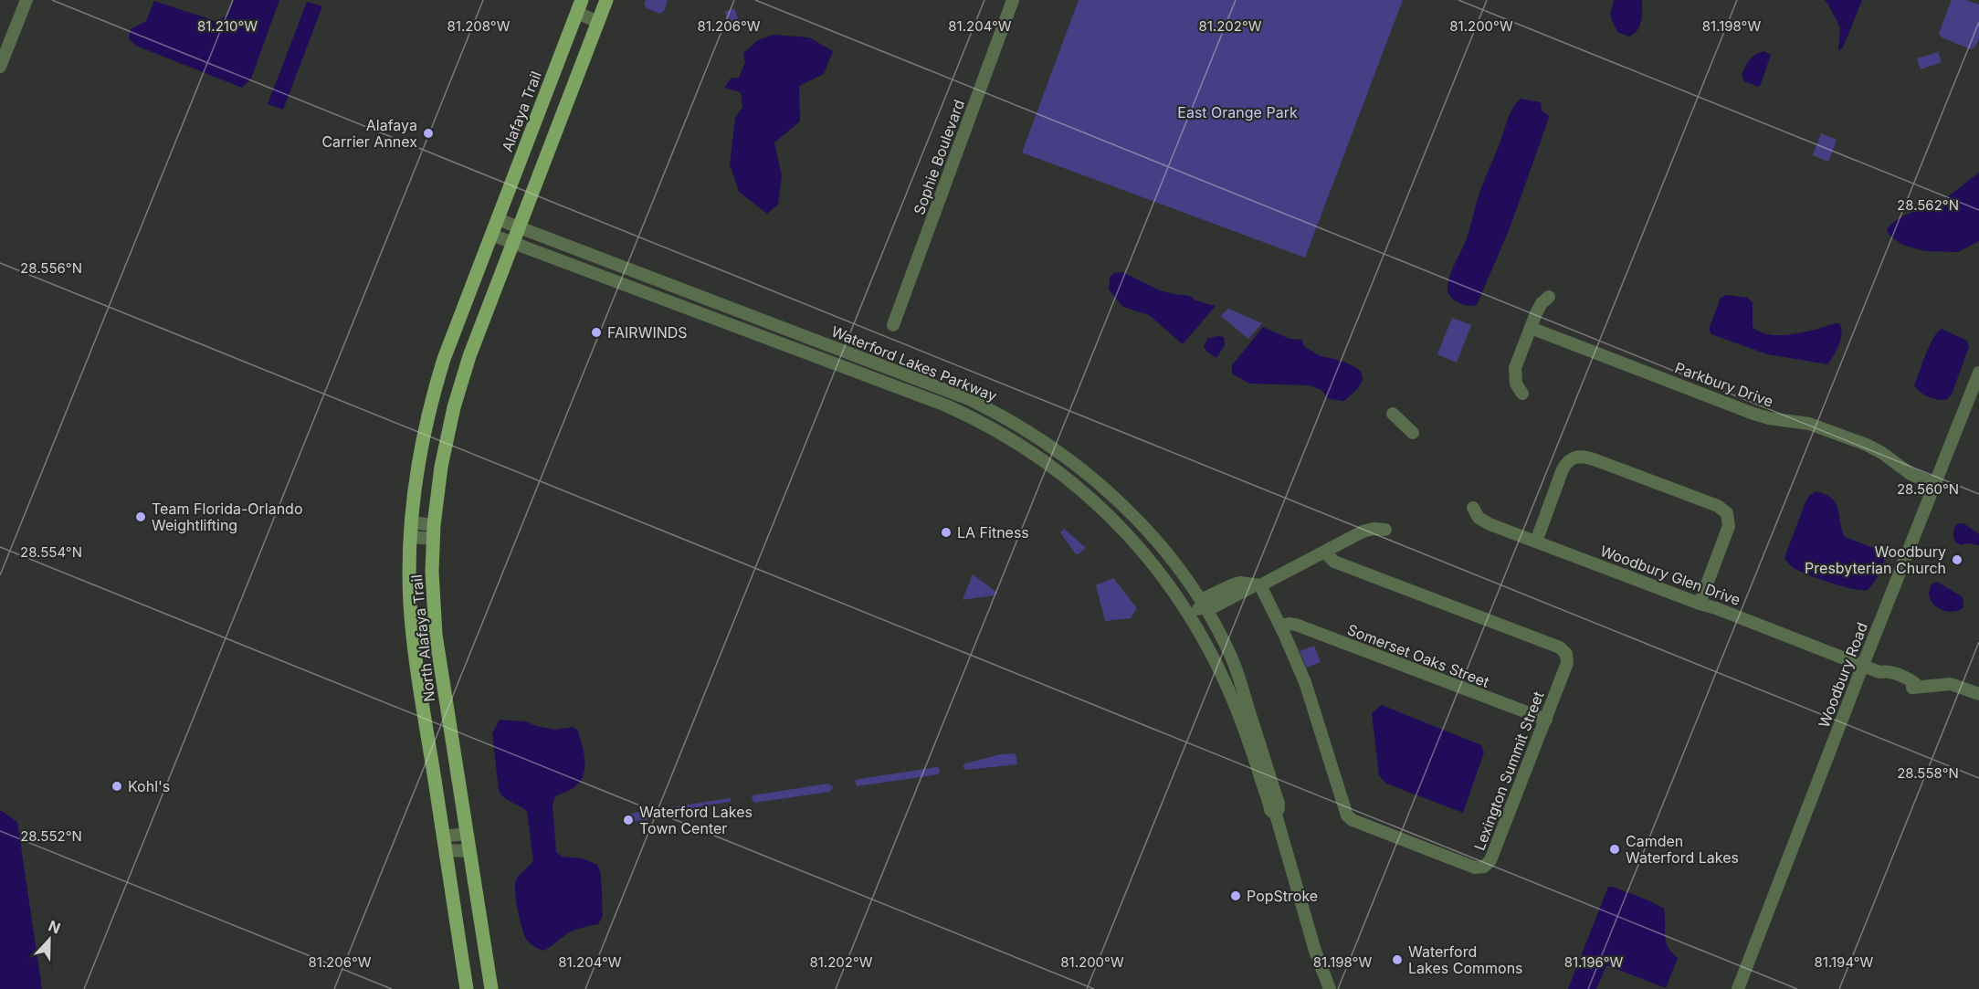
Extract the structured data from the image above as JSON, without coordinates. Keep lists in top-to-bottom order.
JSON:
{
  "streets": {
    "main road": ["Alafaya Trail", "North Alafaya Trail"],
    "street": [
      "Sophie Boulevard",
      "Waterford Lakes Parkway",
      "Parkbury Drive",
      "Woodbury Glen Drive",
      "Somerset Oaks Street",
      "Woodbury Road",
      "Lexington Summit Street"
    ]
  },
  "crossings": [
    ["Alafaya Trail", "Waterford Lakes Parkway"],
    ["Alafaya Trail", "North Alafaya Trail"],
    ["Waterford Lakes Parkway", "North Alafaya Trail"],
    ["Parkbury Drive", "Woodbury Road"],
    ["Woodbury Glen Drive", "Woodbury Road"],
    ["Somerset Oaks Street", "Lexington Summit Street"]
  ],
  "parks": ["East Orange Park"],
  "places": [
    "Alafaya Carrier Annex",
    "FAIRWINDS",
    "Team Florida-Orlando Weightlifting",
    "LA Fitness",
    "Woodbury Presbyterian Church",
    "Kohl's",
    "Waterford Lakes Town Center",
    "Camden Waterford Lakes",
    "PopStroke",
    "Waterford Lakes Commons"
  ],
  "north": "top",
  "coordinates": [
    "81.200°W",
    "81.210°W",
    "81.208°W",
    "81.206°W",
    "81.204°W",
    "81.202°W",
    "81.198°W",
    "28.562°N",
    "28.556°N",
    "28.560°N",
    "28.554°N",
    "28.558°N",
    "28.552°N",
    "81.196°W",
    "81.194°W"
  ]
}
